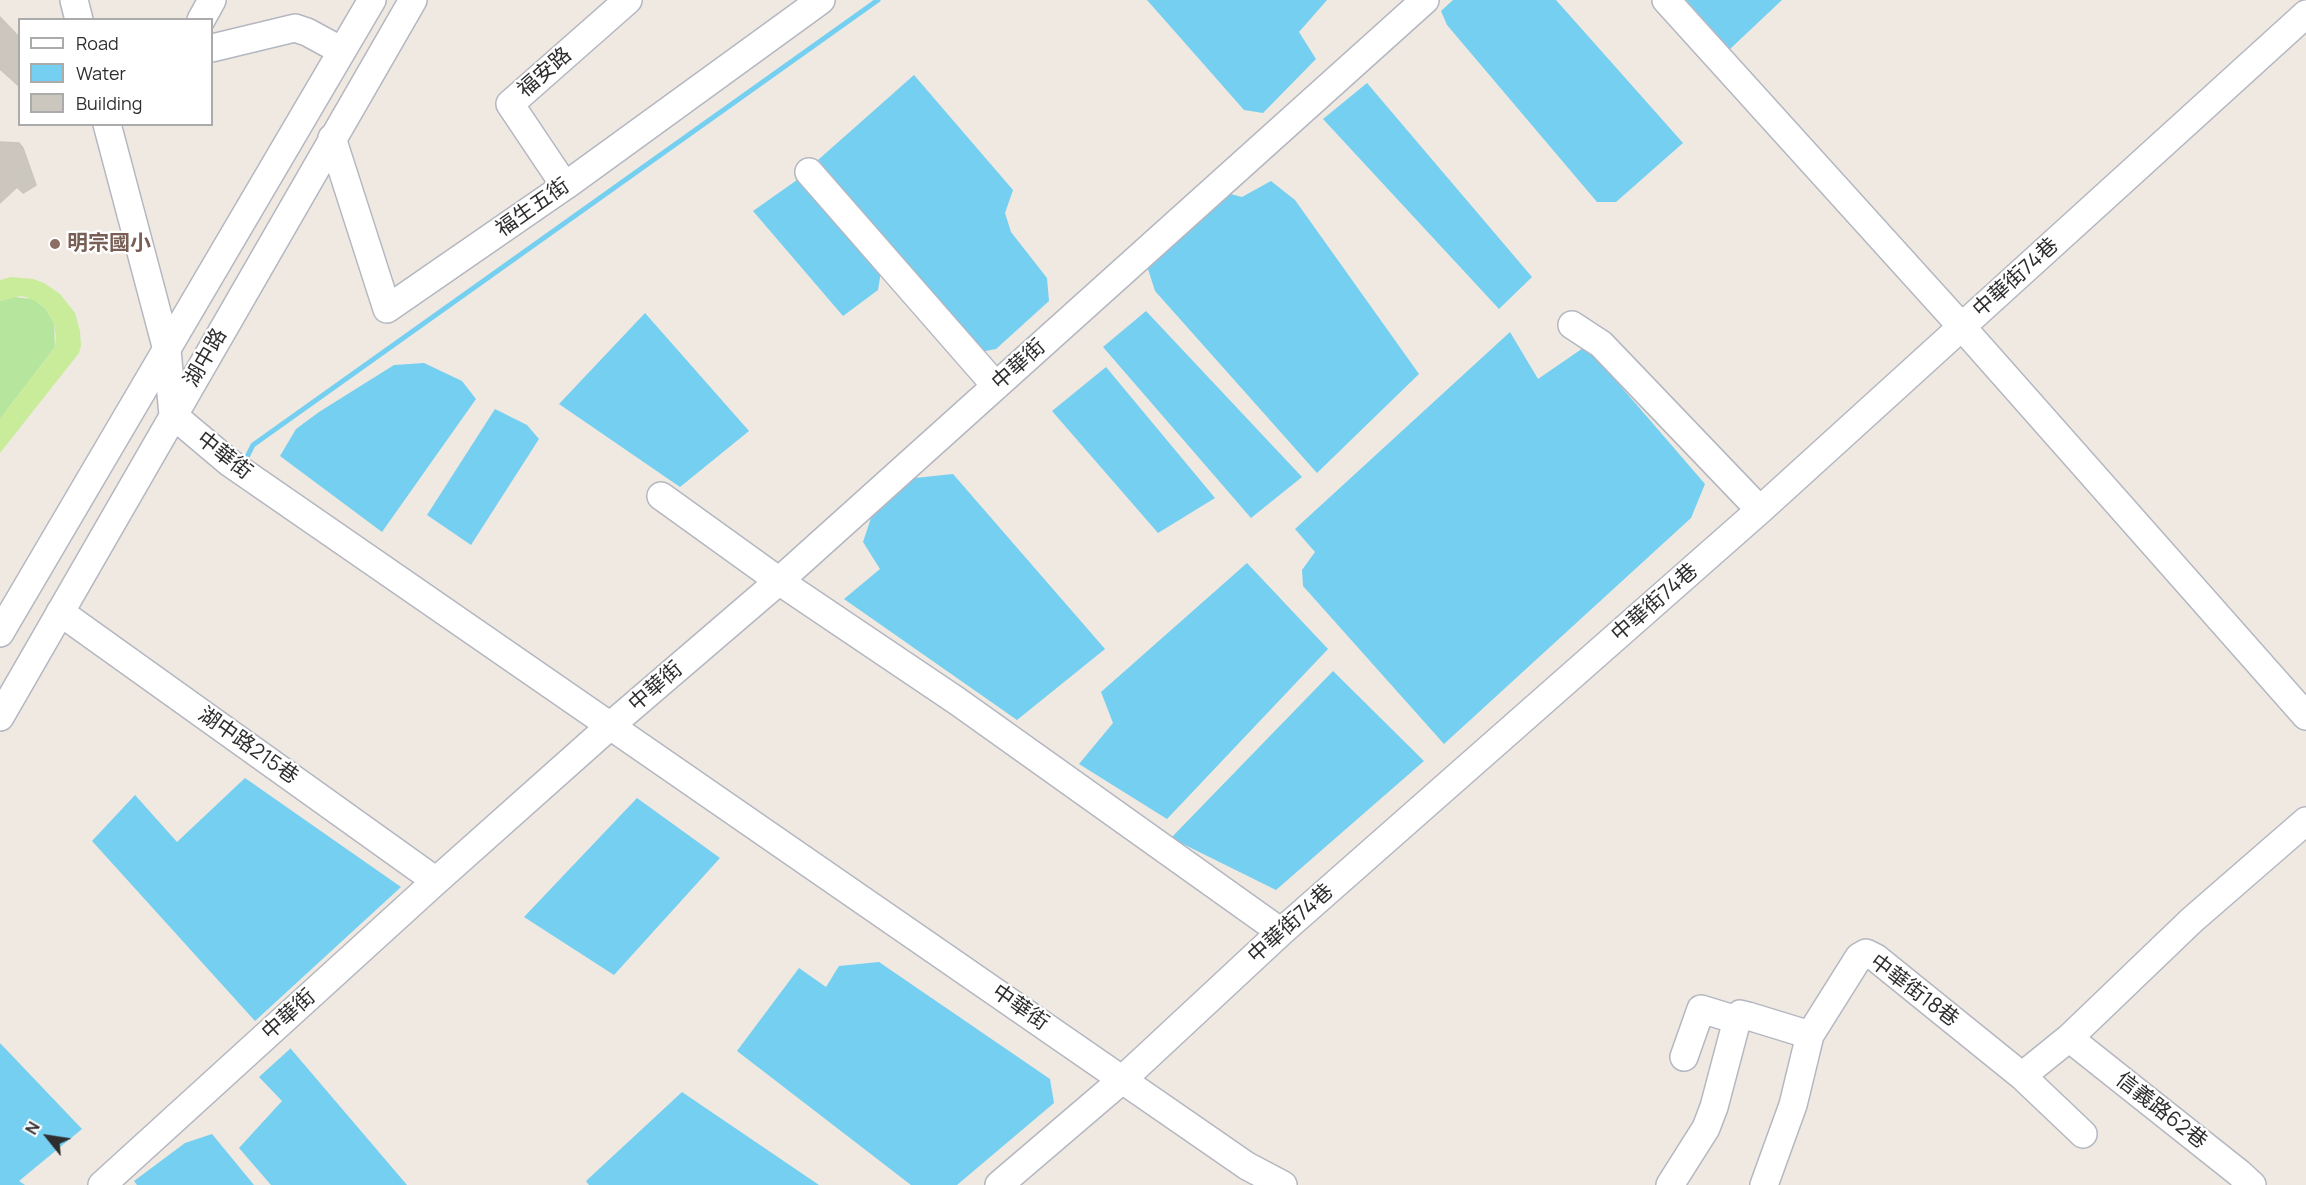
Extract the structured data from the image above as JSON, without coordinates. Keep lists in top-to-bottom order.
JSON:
{
  "streets": {
    "street": [
      "福安路",
      "福生五街",
      "中華街74巷",
      "湖中路",
      "中華街",
      "湖中路215巷",
      "中華街18巷",
      "信義路62巷"
    ]
  },
  "crossings": [
    ["福安路", "福生五街"],
    ["福生五街", "湖中路"],
    ["中華街74巷", "中華街"],
    ["湖中路", "中華街"],
    ["湖中路", "湖中路215巷"],
    ["中華街", "湖中路215巷"]
  ],
  "places": ["明宗國小"],
  "legend": ["Road", "Water", "Building"],
  "north": "top left"
}
